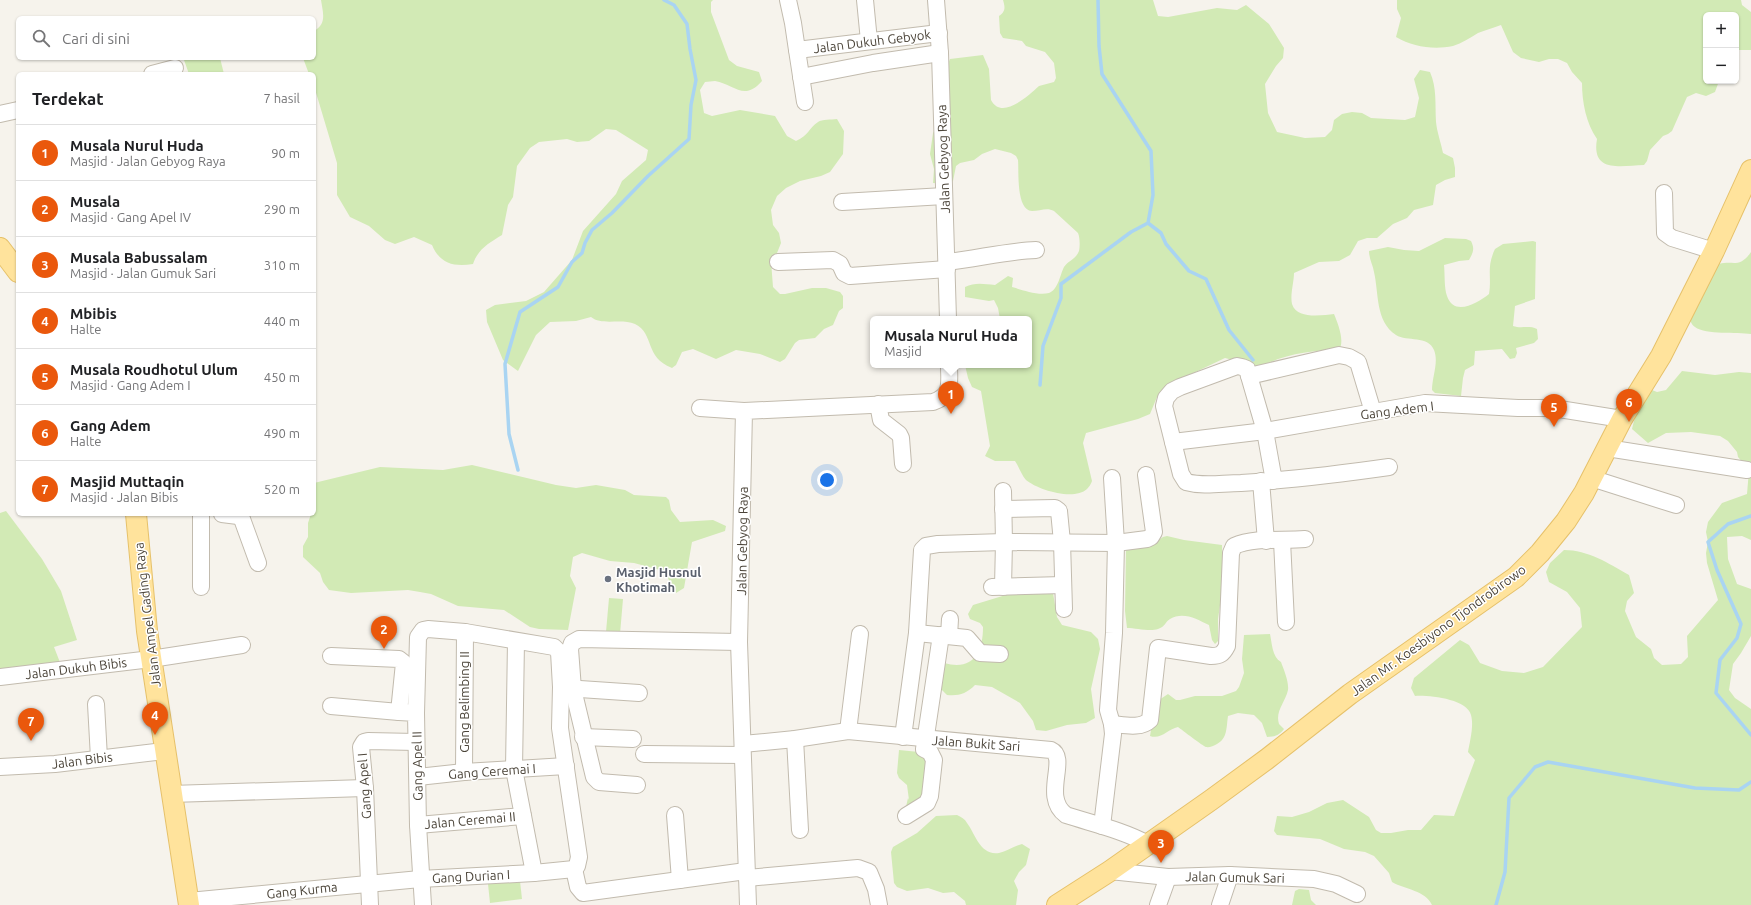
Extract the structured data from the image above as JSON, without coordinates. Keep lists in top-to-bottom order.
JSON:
{
  "streets": {
    "main road": ["Jalan Ampel Gading Raya", "Jalan Mr. Koesbiyono Tjondrobirowo"],
    "street": [
      "Jalan Dukuh Gebyok",
      "Jalan Gebyog Raya",
      "Gang Adem I",
      "Jalan Dukuh Bibis",
      "Gang Belimbing II",
      "Jalan Bukit Sari",
      "Jalan Bibis",
      "Gang Apel II",
      "Gang Ceremai I",
      "Gang Apel I",
      "Jalan Ceremai II",
      "Gang Durian I",
      "Jalan Gumuk Sari",
      "Gang Kurma"
    ]
  },
  "crossings": [
    ["Jalan Dukuh Gebyok", "Jalan Gebyog Raya"],
    ["Gang Adem I", "Jalan Mr. Koesbiyono Tjondrobirowo"],
    ["Jalan Ampel Gading Raya", "Jalan Dukuh Bibis"],
    ["Jalan Ampel Gading Raya", "Jalan Bibis"],
    ["Jalan Ampel Gading Raya", "Gang Kurma"],
    ["Jalan Mr. Koesbiyono Tjondrobirowo", "Jalan Bukit Sari"],
    ["Jalan Mr. Koesbiyono Tjondrobirowo", "Jalan Gumuk Sari"],
    ["Gang Belimbing II", "Gang Ceremai I"],
    ["Gang Apel II", "Gang Ceremai I"],
    ["Gang Apel II", "Gang Apel I"],
    ["Gang Apel II", "Jalan Ceremai II"],
    ["Gang Apel II", "Gang Durian I"],
    ["Gang Apel I", "Gang Durian I"],
    ["Gang Apel I", "Gang Kurma"],
    ["Gang Durian I", "Gang Kurma"]
  ],
  "places": ["Masjid Husnul Khotimah"],
  "page": {
    "map_buttons": ["+", "−"],
    "search": "Cari di sini",
    "heading": ["Terdekat", "7 hasil"],
    "list": [
      {
        "mark": "1",
        "name": "Musala Nurul Huda",
        "note": "Masjid · Jalan Gebyog Raya",
        "value": "90 m"
      },
      {
        "mark": "2",
        "name": "Musala",
        "note": "Masjid · Gang Apel IV",
        "value": "290 m"
      },
      {
        "mark": "3",
        "name": "Musala Babussalam",
        "note": "Masjid · Jalan Gumuk Sari",
        "value": "310 m"
      },
      {
        "mark": "4",
        "name": "Mbibis",
        "note": "Halte",
        "value": "440 m"
      },
      {
        "mark": "5",
        "name": "Musala Roudhotul Ulum",
        "note": "Masjid · Gang Adem I",
        "value": "450 m"
      },
      {
        "mark": "6",
        "name": "Gang Adem",
        "note": "Halte",
        "value": "490 m"
      },
      {
        "mark": "7",
        "name": "Masjid Muttaqin",
        "note": "Masjid · Jalan Bibis",
        "value": "520 m"
      }
    ],
    "popup": ["Musala Nurul Huda", "Masjid"],
    "pins": [
      "1",
      "6",
      "5",
      "2",
      "4",
      "7",
      "3"
    ]
  }
}
